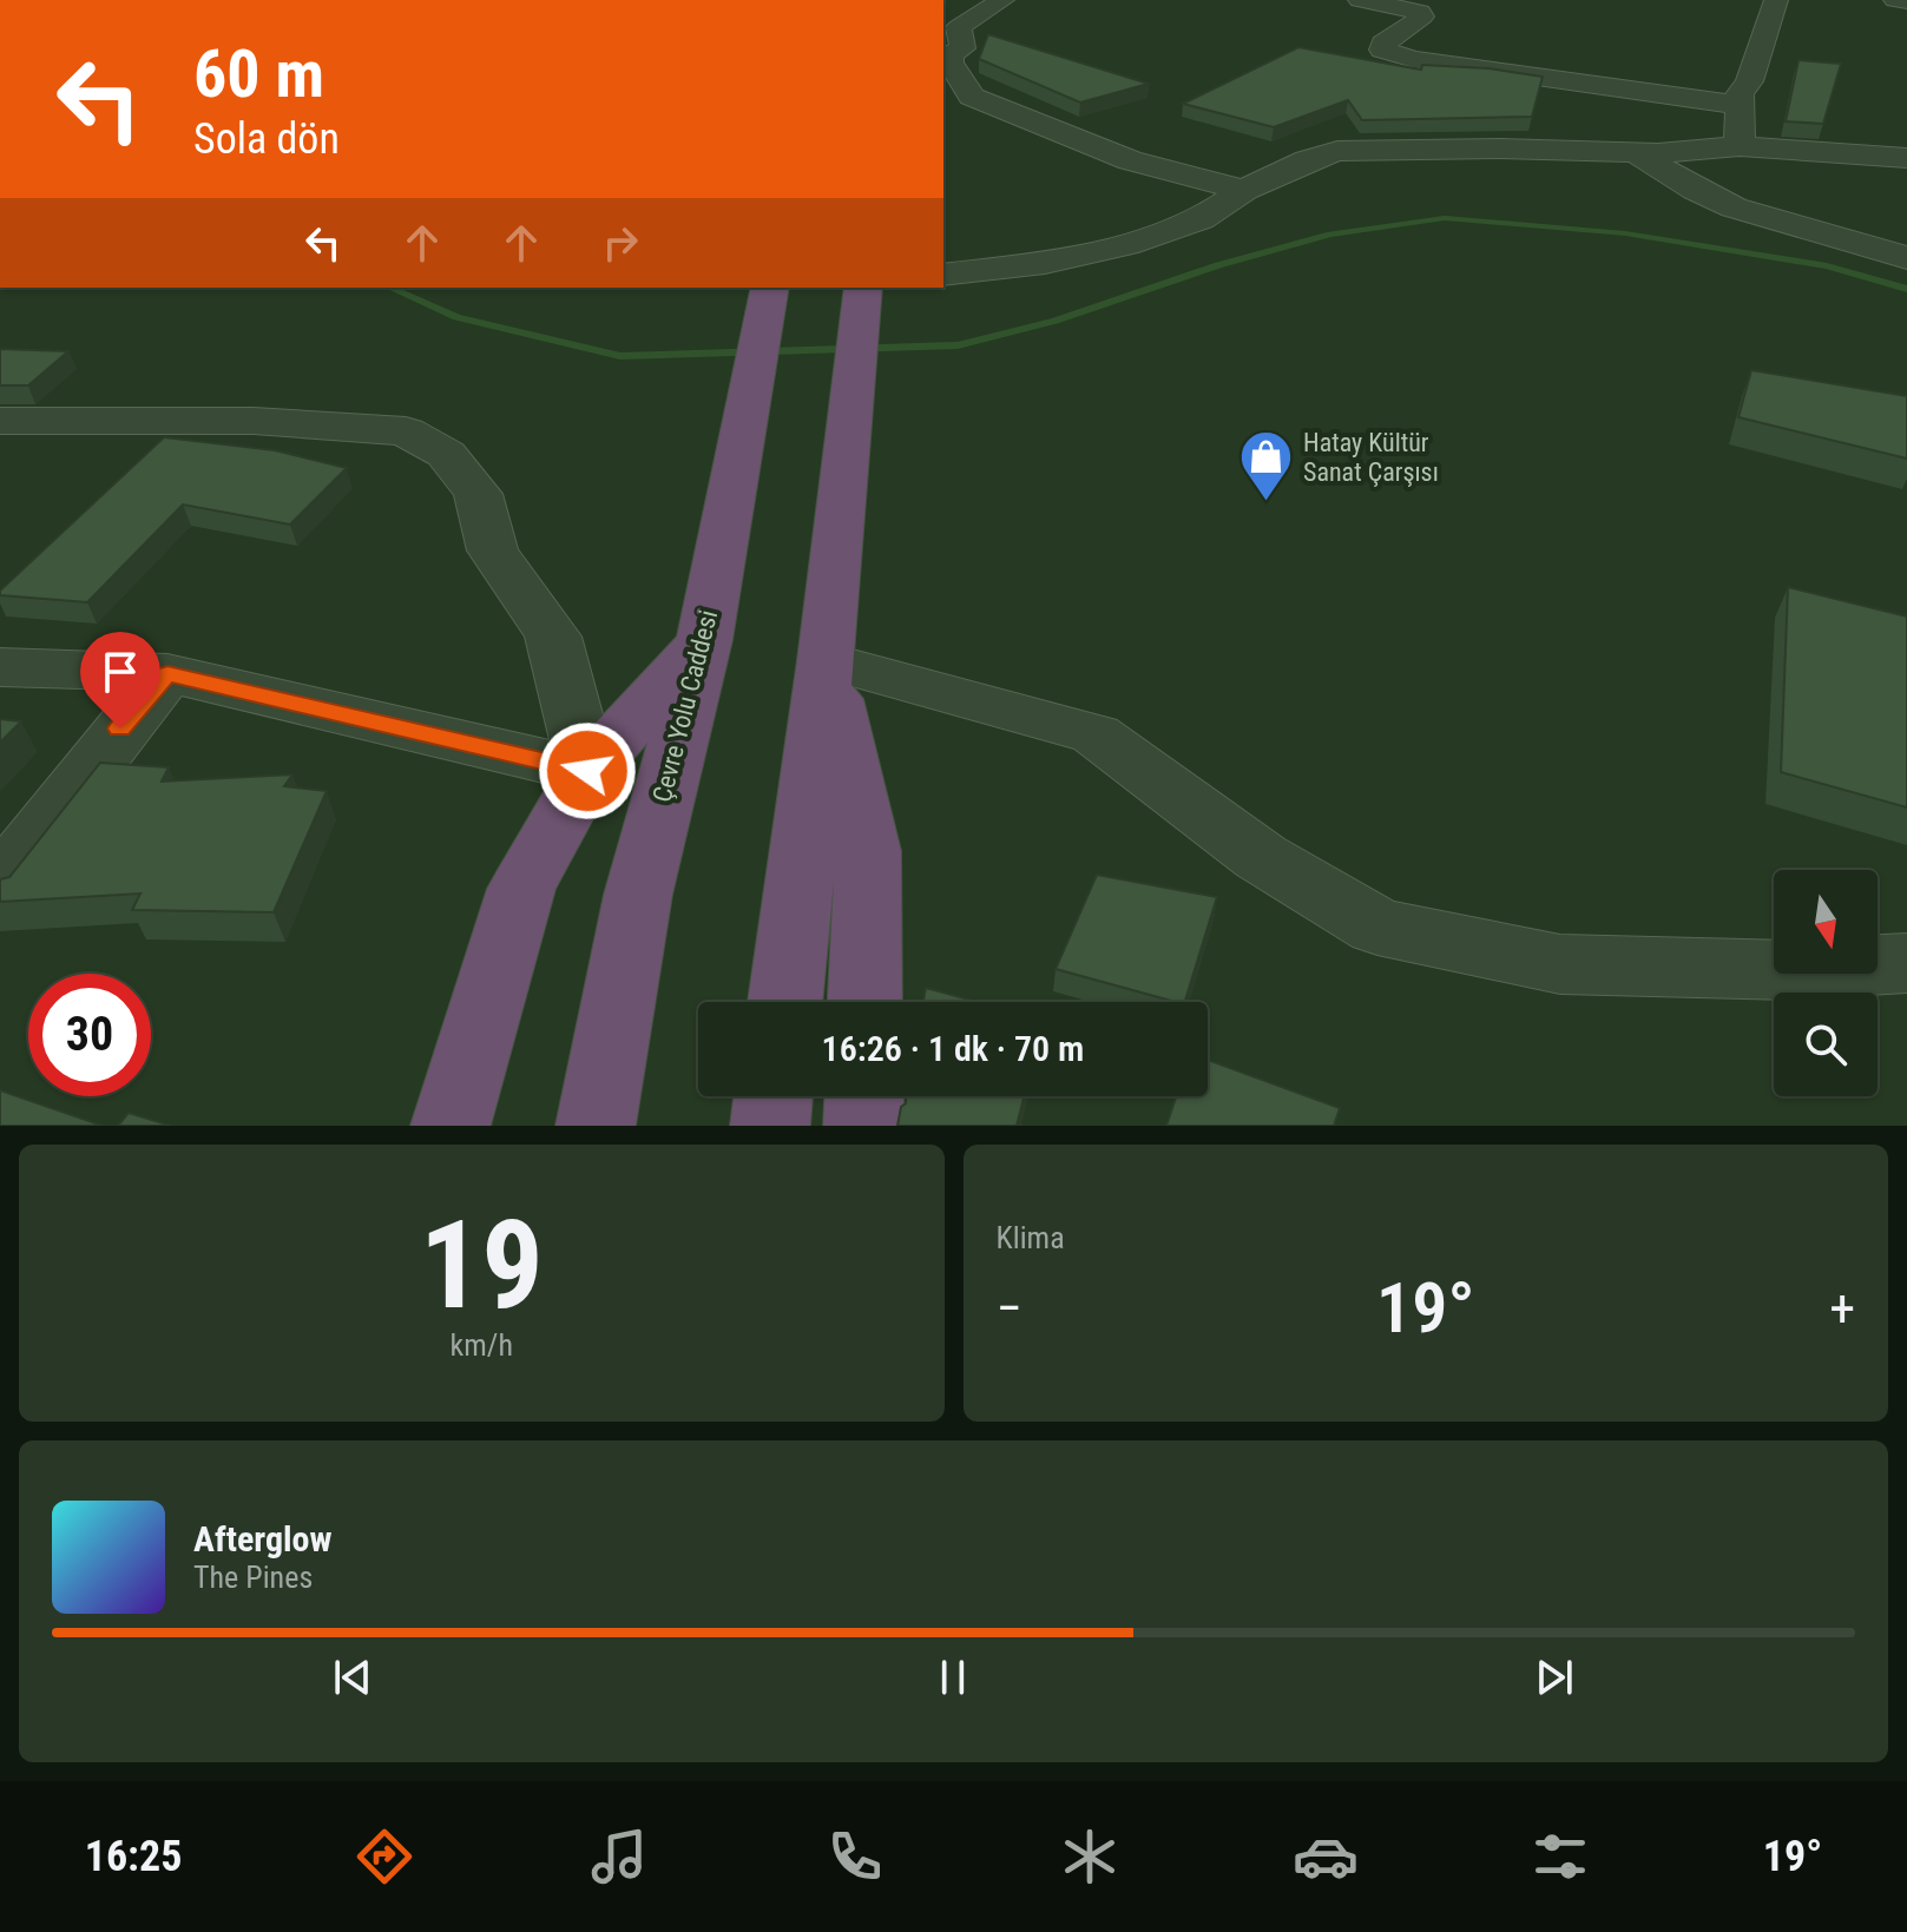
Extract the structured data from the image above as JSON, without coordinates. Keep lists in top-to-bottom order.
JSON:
{
  "streets": {
    "highway": ["Çevre Yolu Caddesi"]
  },
  "places": {
    "shop": ["Hatay Kültür Sanat Çarşısı"]
  },
  "north": "bottom",
  "page": {
    "turn": ["60 m", "Sola dön"],
    "limit": "30",
    "trip": "16:26 · 1 dk · 70 m",
    "tile": [
      ["19", "km/h"],
      "Klima"
    ],
    "heat": ["−", "19°", "+"],
    "song": ["Afterglow", "The Pines"],
    "tabs": ["16:25", "19°"]
  }
}
